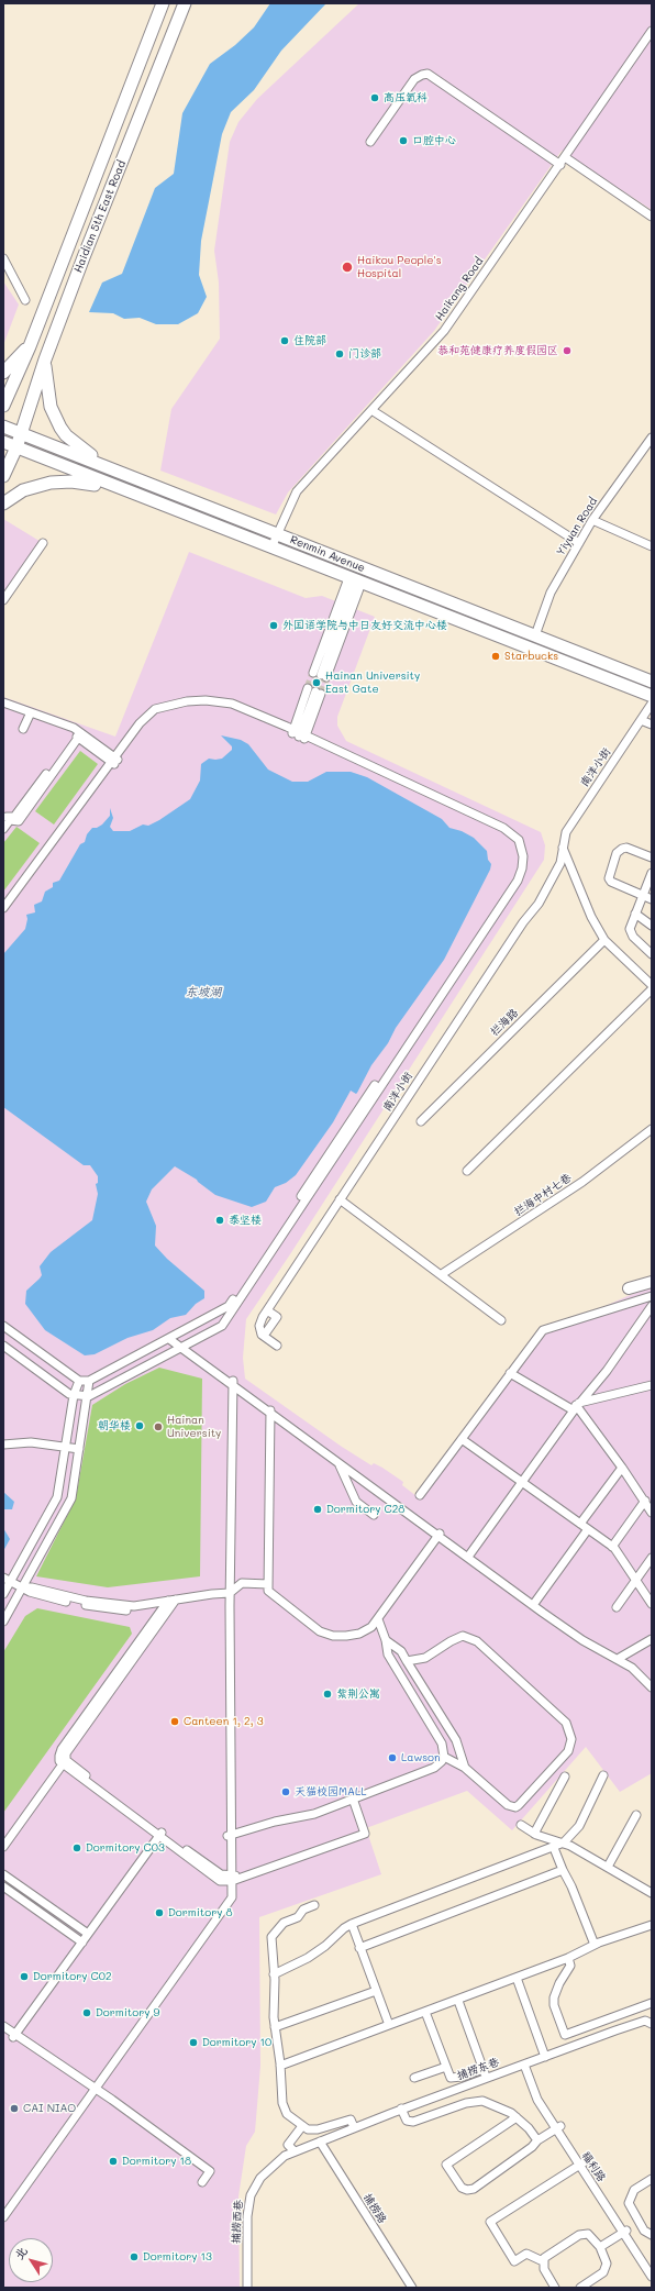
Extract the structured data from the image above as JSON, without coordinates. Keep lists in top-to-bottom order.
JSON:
{
  "streets": {
    "main road": ["Haidian 5th East Road", "Renmin Avenue"],
    "street": [
      "Haikang Road",
      "Yiyuan Road",
      "南洋小街",
      "拦海路",
      "拦海中村七巷",
      "捕捞东巷",
      "福利路",
      "捕捞路",
      "捕捞西巷"
    ]
  },
  "crossings": [
    ["Haidian 5th East Road", "Renmin Avenue"],
    ["Haikang Road", "Renmin Avenue"],
    ["Yiyuan Road", "Renmin Avenue"],
    ["捕捞东巷", "福利路"],
    ["捕捞东巷", "捕捞路"],
    ["捕捞东巷", "捕捞西巷"],
    ["捕捞路", "捕捞西巷"]
  ],
  "water": ["东坡湖"],
  "places": [
    "高压氧科",
    "口腔中心",
    "Haikou People's Hospital",
    "住院部",
    "恭和苑健康疗养度假园区",
    "门诊部",
    "外国语学院与中日友好交流中心楼",
    "Starbucks",
    "Hainan University East Gate",
    "泰坚楼",
    "朝华楼",
    "Hainan University",
    "Dormitory C28",
    "紫荆公寓",
    "Canteen 1, 2, 3",
    "Lawson",
    "天猫校园MALL",
    "Dormitory C03",
    "Dormitory 8",
    "Dormitory C02",
    "Dormitory 9",
    "Dormitory 10",
    "CAI NIAO",
    "Dormitory 18",
    "Dormitory 13"
  ],
  "north": "top left"
}
